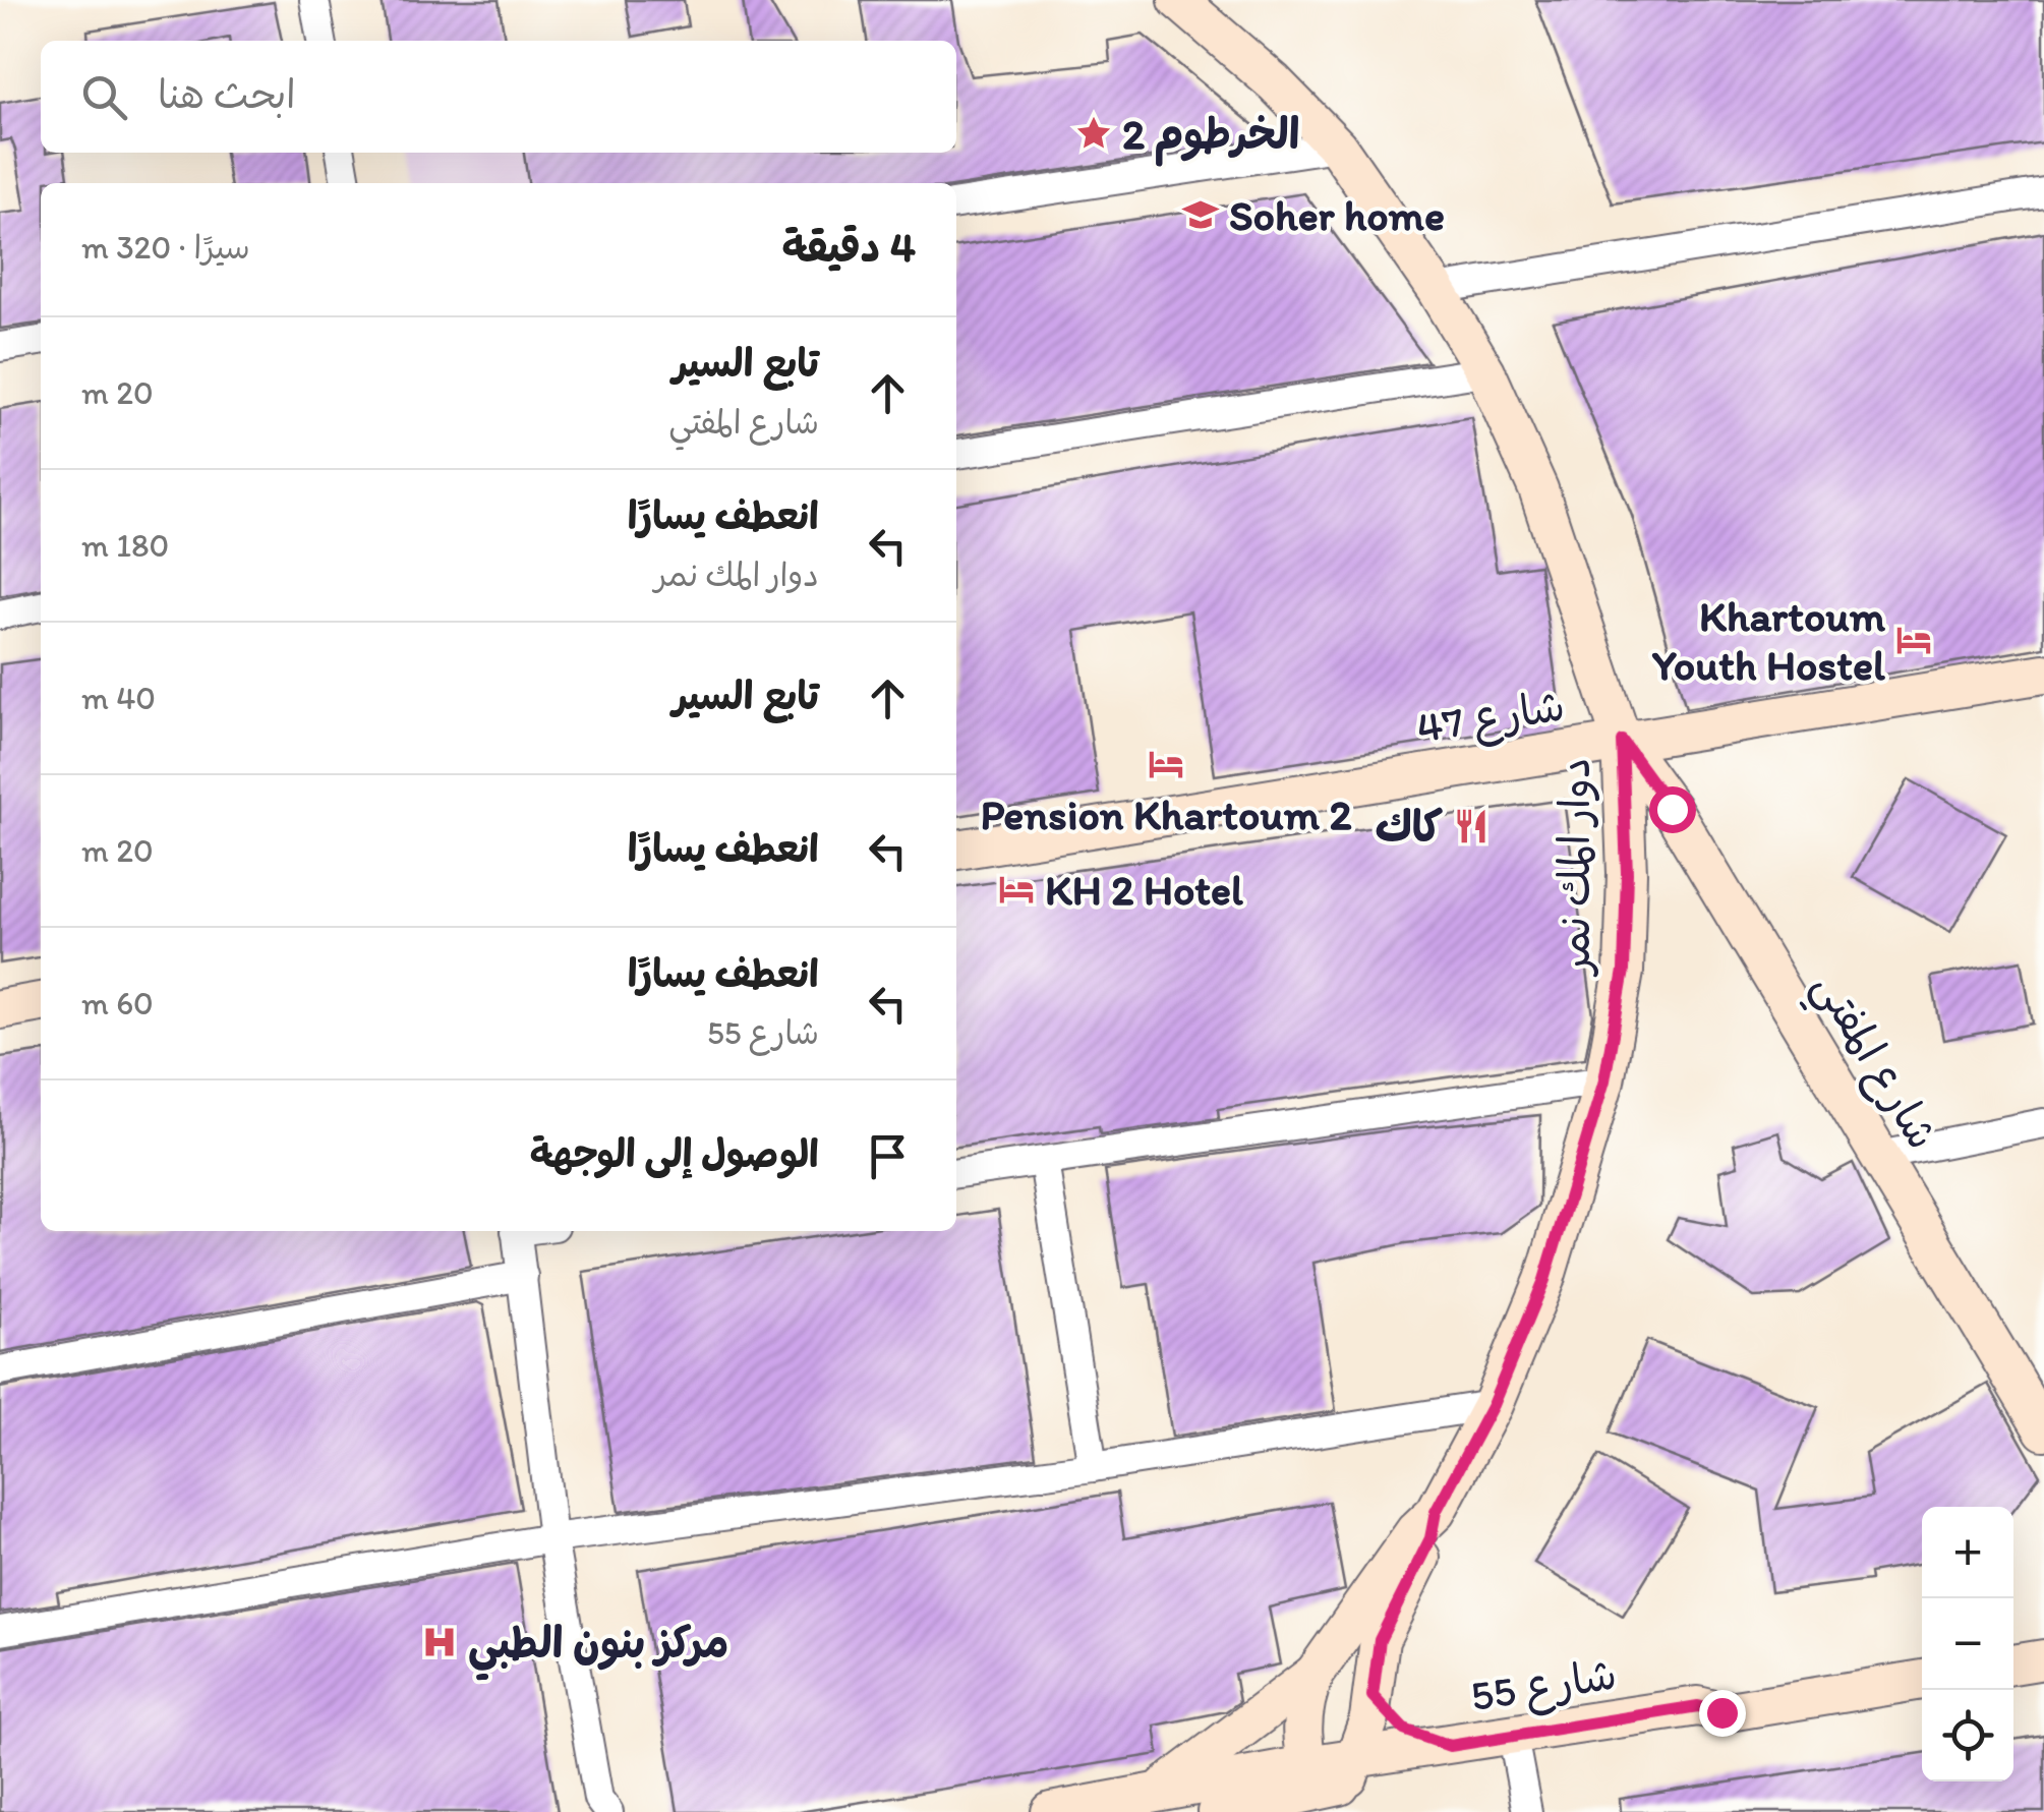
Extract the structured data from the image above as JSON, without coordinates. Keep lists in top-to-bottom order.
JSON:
{
  "streets": {
    "street": [
      "شارع 47",
      "دوار المك نمر",
      "شارع المفتي",
      "شارع 55"
    ]
  },
  "crossings": [
    ["شارع 47", "دوار المك نمر"],
    ["شارع 47", "شارع المفتي"],
    ["دوار المك نمر", "شارع المفتي"],
    ["دوار المك نمر", "شارع 55"]
  ],
  "places": {
    "place": ["الخرطوم 2"],
    "school or university": ["Soher home"],
    "hotel": ["Khartoum Youth Hostel", "Pension Khartoum 2", "KH 2 Hotel"],
    "restaurant": ["كاك"],
    "hospital": ["مركز بنون الطبي"]
  },
  "page": {
    "search": "ابحث هنا",
    "heading": ["4 دقيقة", "سيرًا · 320 m"],
    "list": [
      ["تابع السير", "شارع المفتي", "20 m"],
      ["انعطف يسارًا", "دوار المك نمر", "180 m"],
      ["تابع السير", "40 m"],
      ["انعطف يسارًا", "20 m"],
      ["انعطف يسارًا", "شارع 55", "60 m"],
      "الوصول إلى الوجهة"
    ],
    "map_buttons": ["+", "−"]
  }
}
